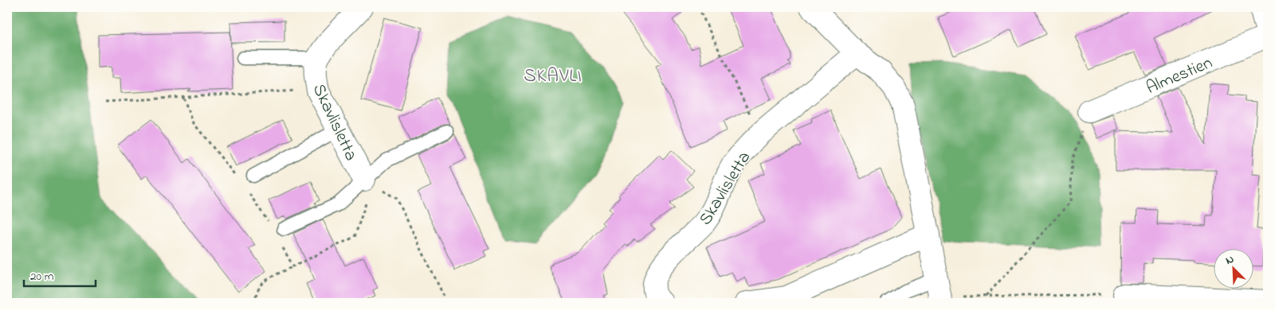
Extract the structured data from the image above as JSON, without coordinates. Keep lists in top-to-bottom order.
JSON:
{
  "streets": {
    "street": ["Almestien", "Skavlisletta"]
  },
  "districts": ["SKAVLI"],
  "scale_bar": "20 m",
  "north": "top left"
}
